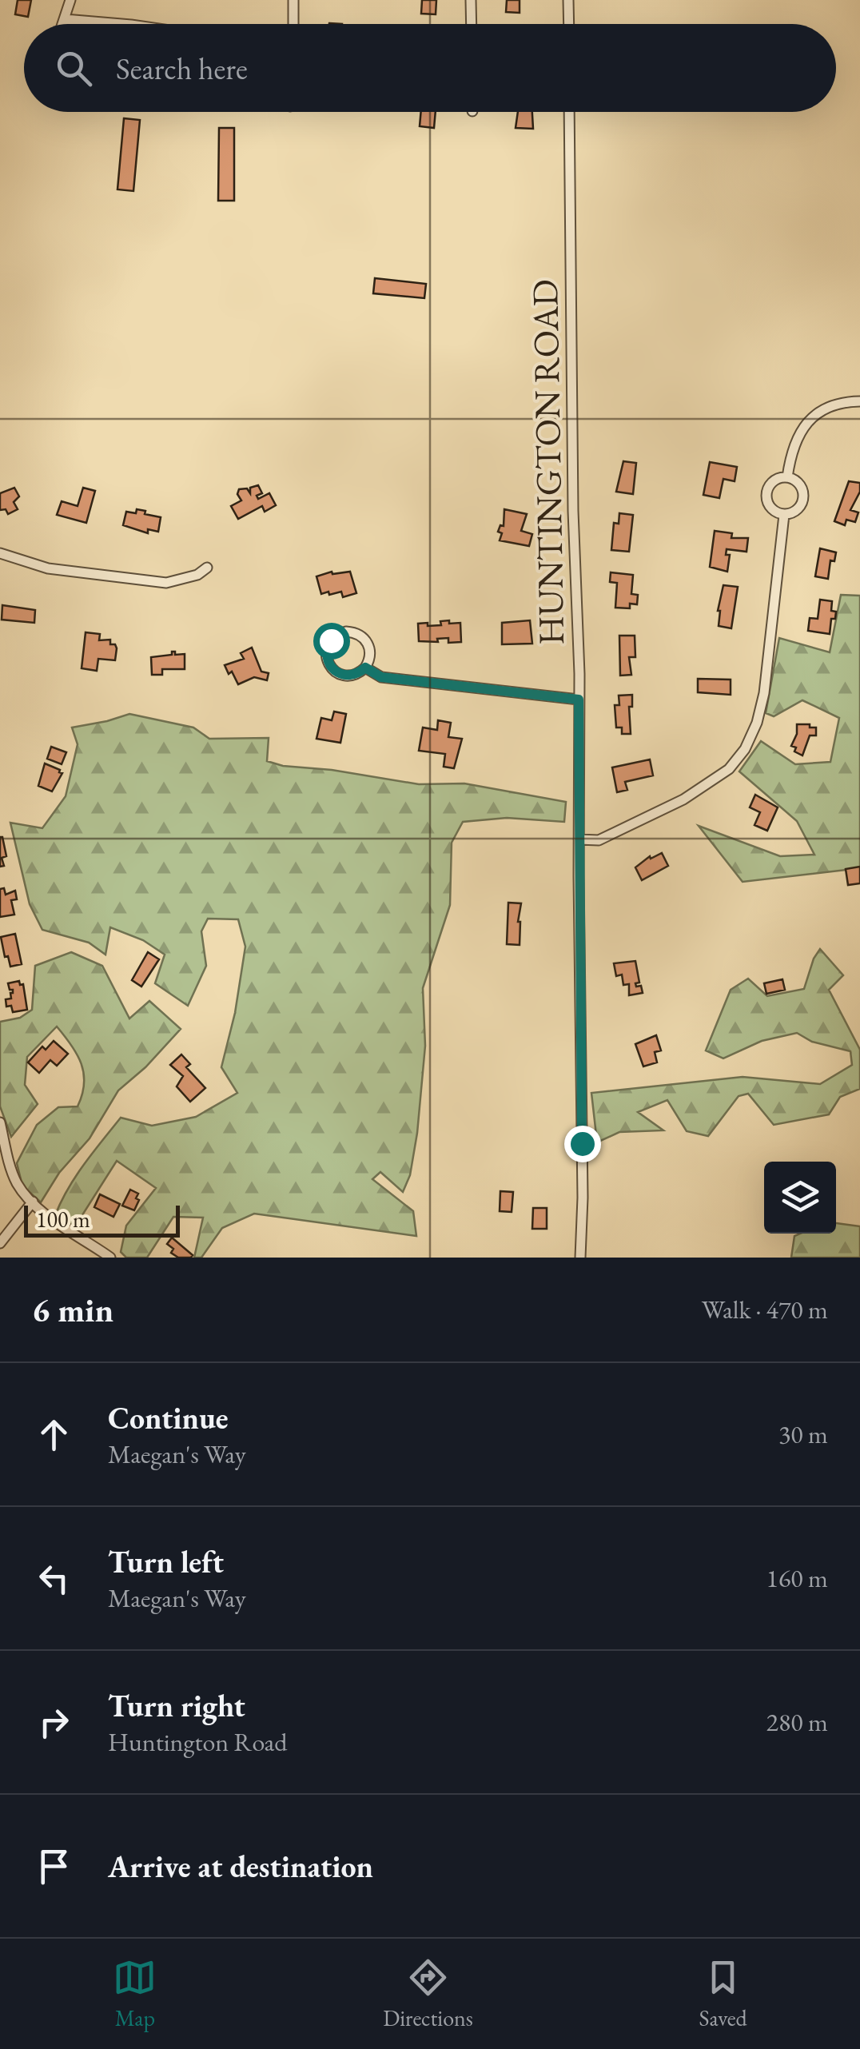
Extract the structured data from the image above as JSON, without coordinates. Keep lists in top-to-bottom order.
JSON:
{
  "streets": {
    "street": ["HUNTINGTON ROAD"]
  },
  "scale_bar": "100 m",
  "page": {
    "search": "Search here",
    "scale": "100 m",
    "heading": ["6 min", "Walk · 470 m"],
    "list": [
      ["Continue", "Maegan's Way", "30 m"],
      ["Turn left", "Maegan's Way", "160 m"],
      ["Turn right", "Huntington Road", "280 m"],
      "Arrive at destination"
    ],
    "nav": ["Map", "Directions", "Saved"]
  }
}
